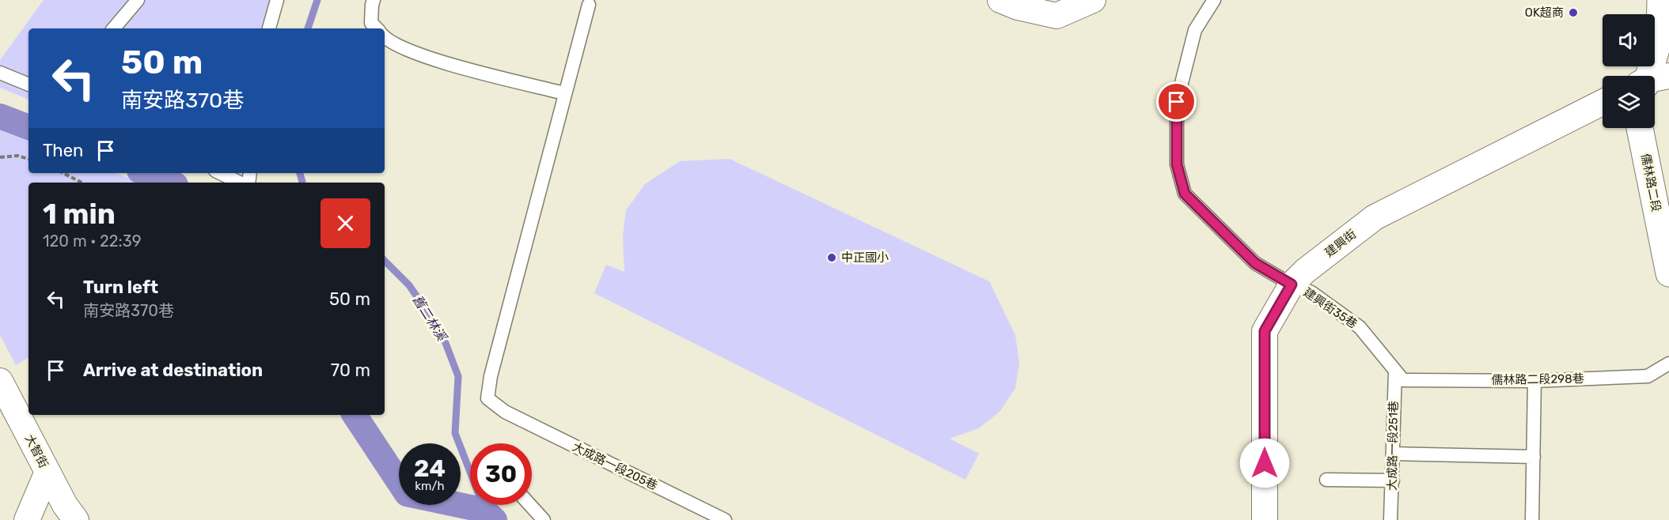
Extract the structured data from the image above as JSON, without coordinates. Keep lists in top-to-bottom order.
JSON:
{
  "streets": {
    "street": ["儒林路二段", "建興街", "大智街"],
    "lane": [
      "建興街35巷",
      "儒林路二段298巷",
      "大成路一段251巷",
      "大成路一段205巷"
    ]
  },
  "crossings": [
    ["建興街", "建興街35巷"],
    ["建興街35巷", "儒林路二段298巷"],
    ["建興街35巷", "大成路一段251巷"],
    ["儒林路二段298巷", "大成路一段251巷"]
  ],
  "water": ["舊二林溪"],
  "places": ["OK超商", "中正國小"],
  "page": {
    "turn": ["50 m", "南安路370巷"],
    "then": "Then",
    "heading": ["1 min", "120 m · 22:39"],
    "list": [
      {
        "name": "Turn left",
        "note": "南安路370巷",
        "value": "50 m"
      },
      {
        "name": "Arrive at destination",
        "value": "70 m"
      }
    ],
    "speed": "24 km/h",
    "limit": "30"
  }
}
